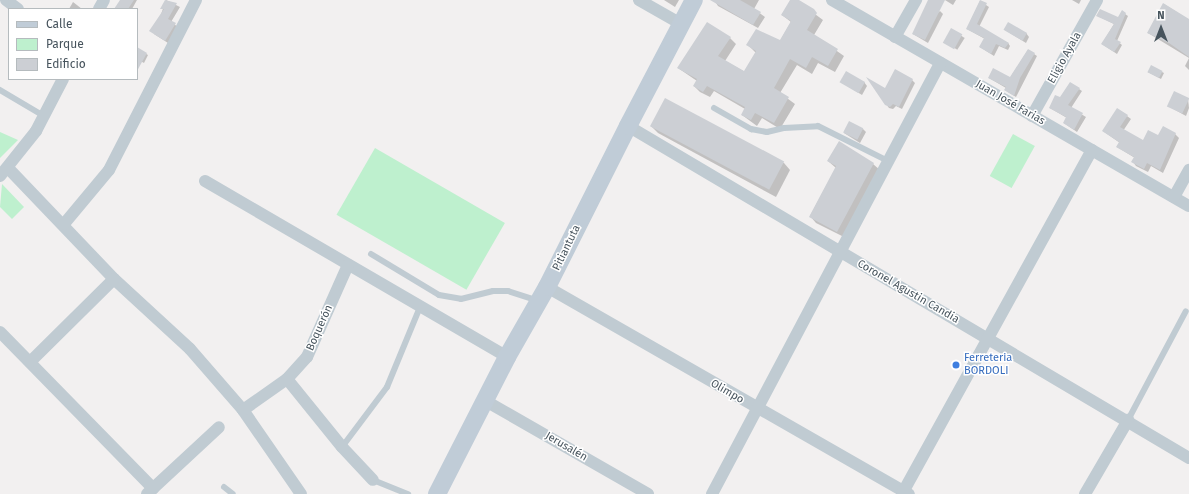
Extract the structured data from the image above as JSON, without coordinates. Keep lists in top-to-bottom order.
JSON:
{
  "streets": {
    "street": [
      "Eligio Ayala",
      "Juan José Farias",
      "Pitiantuta",
      "Coronel Agustin Candia",
      "Boquerón",
      "Olimpo",
      "Jerusalén"
    ]
  },
  "crossings": [
    ["Eligio Ayala", "Juan José Farias"],
    ["Pitiantuta", "Coronel Agustin Candia"],
    ["Pitiantuta", "Olimpo"],
    ["Pitiantuta", "Jerusalén"]
  ],
  "places": ["Ferreteria BORDOLI"],
  "legend": ["Calle", "Parque", "Edificio"],
  "north": "top"
}
